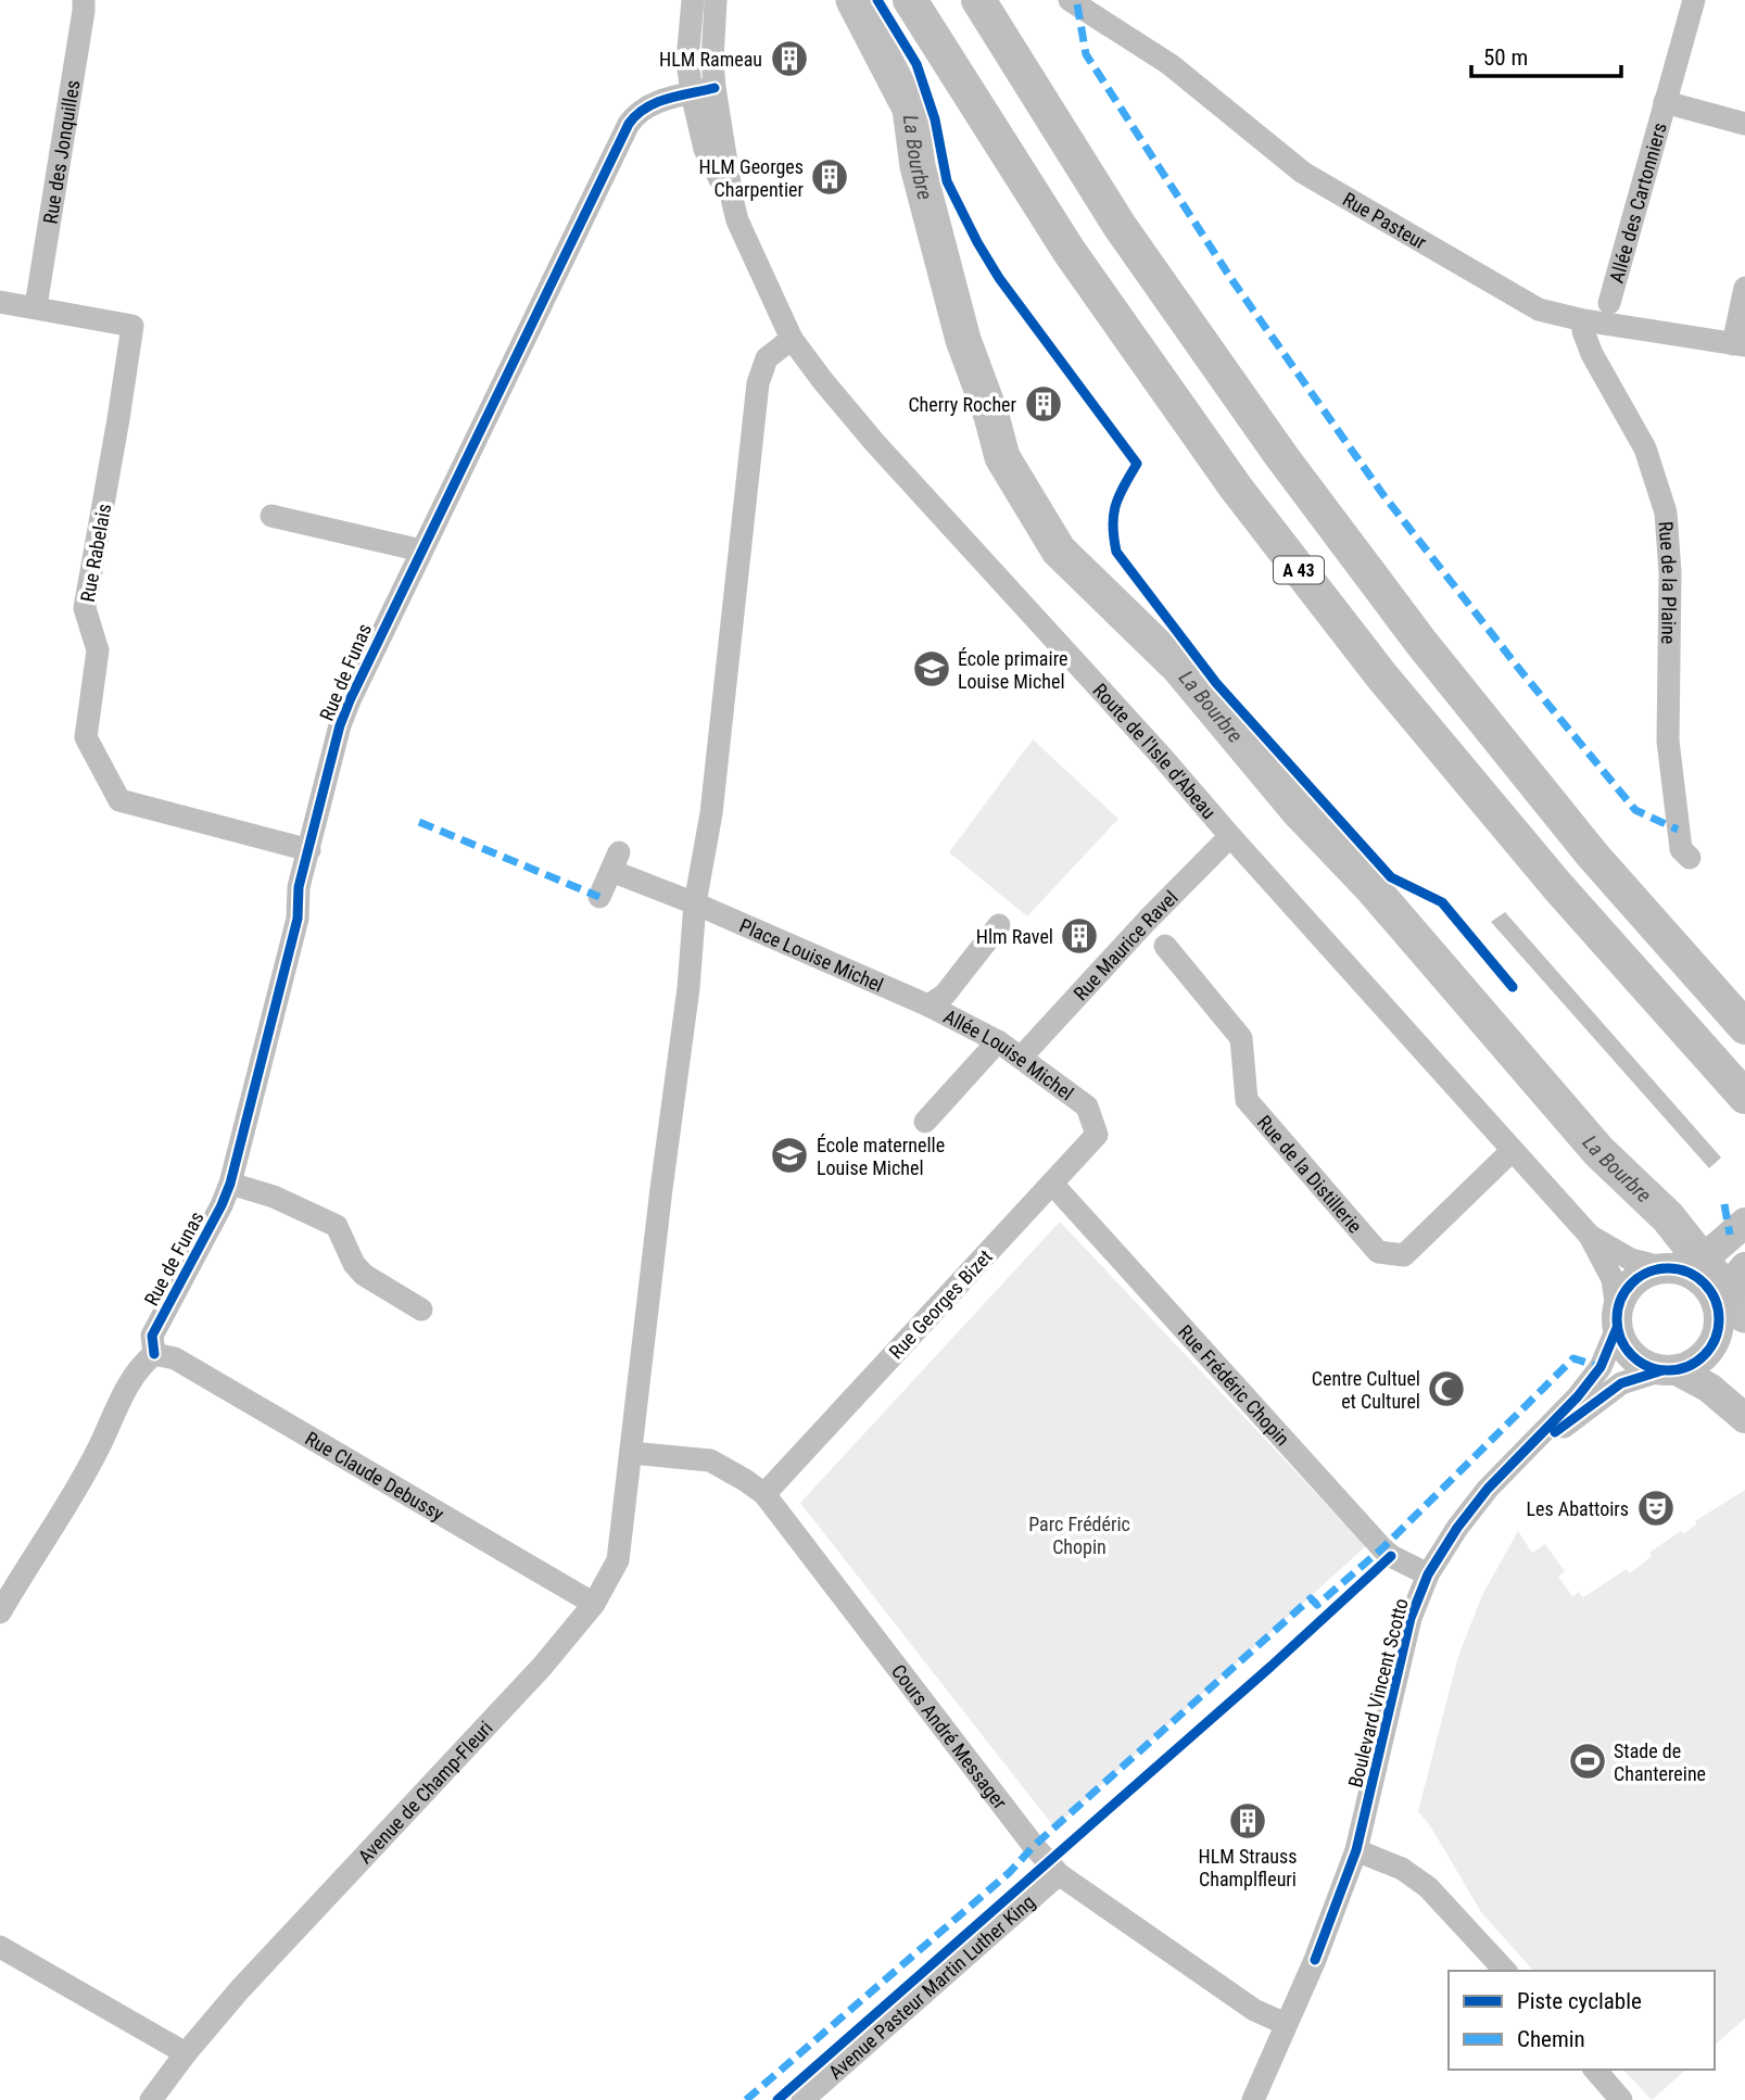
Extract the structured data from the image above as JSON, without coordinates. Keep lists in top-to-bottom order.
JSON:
{
  "streets": {
    "highway": ["A 43"],
    "street": [
      "Rue des Jonquilles",
      "Allée des Cartonniers",
      "Rue Pasteur",
      "Rue Rabelais",
      "Rue de la Plaine",
      "Rue de Funas",
      "Route de l'Isle d'Abeau",
      "Rue Maurice Ravel",
      "Place Louise Michel",
      "Allée Louise Michel",
      "Rue de la Distillerie",
      "Rue Georges Bizet",
      "Rue Frédéric Chopin",
      "Rue Claude Debussy",
      "Boulevard Vincent Scotto",
      "Cours André Messager",
      "Avenue de Champ-Fleuri",
      "Avenue Pasteur Martin Luther King"
    ]
  },
  "crossings": [
    ["Rue des Jonquilles", "Rue Rabelais"],
    ["Rue Pasteur", "Rue de la Plaine"],
    ["Rue Rabelais", "Rue de Funas"],
    ["Rue de Funas", "Route de l'Isle d'Abeau"],
    ["Rue de Funas", "Rue Claude Debussy"],
    ["Route de l'Isle d'Abeau", "Rue Maurice Ravel"],
    ["Route de l'Isle d'Abeau", "Rue de la Distillerie"],
    ["Route de l'Isle d'Abeau", "Boulevard Vincent Scotto"],
    ["Route de l'Isle d'Abeau", "Avenue de Champ-Fleuri"],
    ["Rue Maurice Ravel", "Allée Louise Michel"],
    ["Place Louise Michel", "Allée Louise Michel"],
    ["Place Louise Michel", "Avenue de Champ-Fleuri"],
    ["Allée Louise Michel", "Rue Georges Bizet"],
    ["Rue Georges Bizet", "Rue Frédéric Chopin"],
    ["Rue Georges Bizet", "Cours André Messager"],
    ["Rue Frédéric Chopin", "Boulevard Vincent Scotto"],
    ["Rue Claude Debussy", "Avenue de Champ-Fleuri"],
    ["Boulevard Vincent Scotto", "Cours André Messager"],
    ["Cours André Messager", "Avenue de Champ-Fleuri"],
    ["Cours André Messager", "Avenue Pasteur Martin Luther King"]
  ],
  "water": ["La Bourbre"],
  "parks": ["Parc Frédéric Chopin"],
  "places": {
    "building": [
      "HLM Rameau",
      "HLM Georges Charpentier",
      "Cherry Rocher",
      "Hlm Ravel",
      "HLM Strauss Champlfleuri"
    ],
    "school or university": ["École primaire Louise Michel", "École maternelle Louise Michel"],
    "mosque": ["Centre Cultuel et Culturel"],
    "theatre": ["Les Abattoirs"],
    "sports": ["Stade de Chantereine"]
  },
  "legend": ["Piste cyclable", "Chemin"],
  "scale_bar": "50 m"
}
